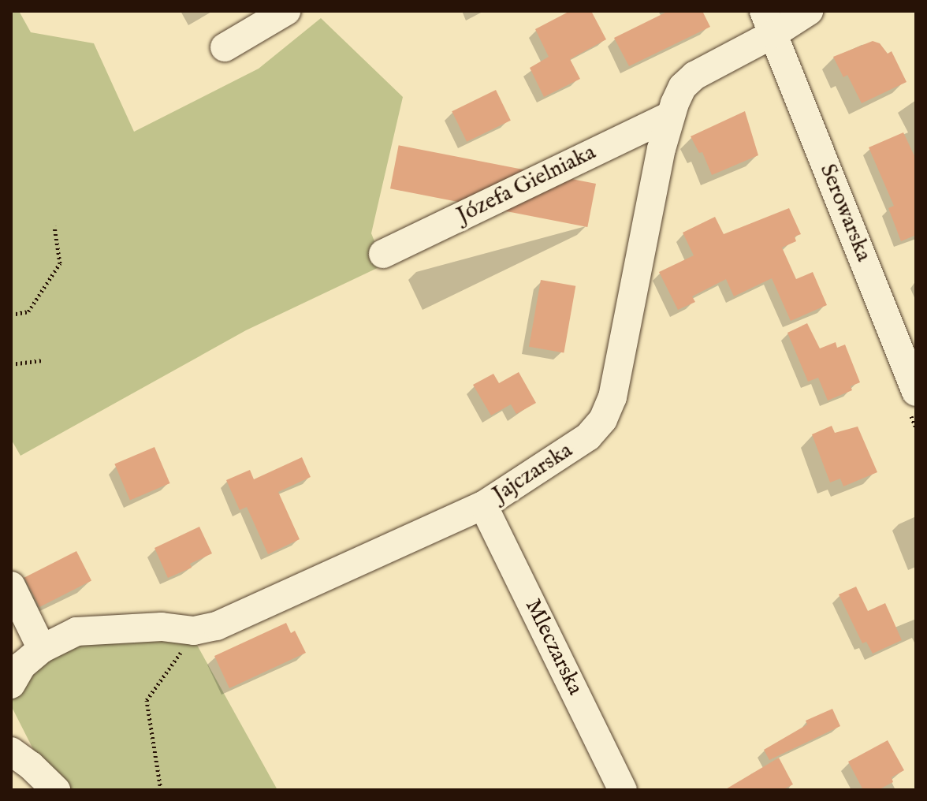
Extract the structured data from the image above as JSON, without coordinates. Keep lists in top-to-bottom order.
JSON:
{
  "streets": {
    "street": [
      "Józefa Gielniaka",
      "Serowarska",
      "Jajczarska",
      "Mleczarska"
    ]
  },
  "crossings": [
    ["Józefa Gielniaka", "Jajczarska"],
    ["Serowarska", "Jajczarska"],
    ["Jajczarska", "Mleczarska"]
  ]
}
